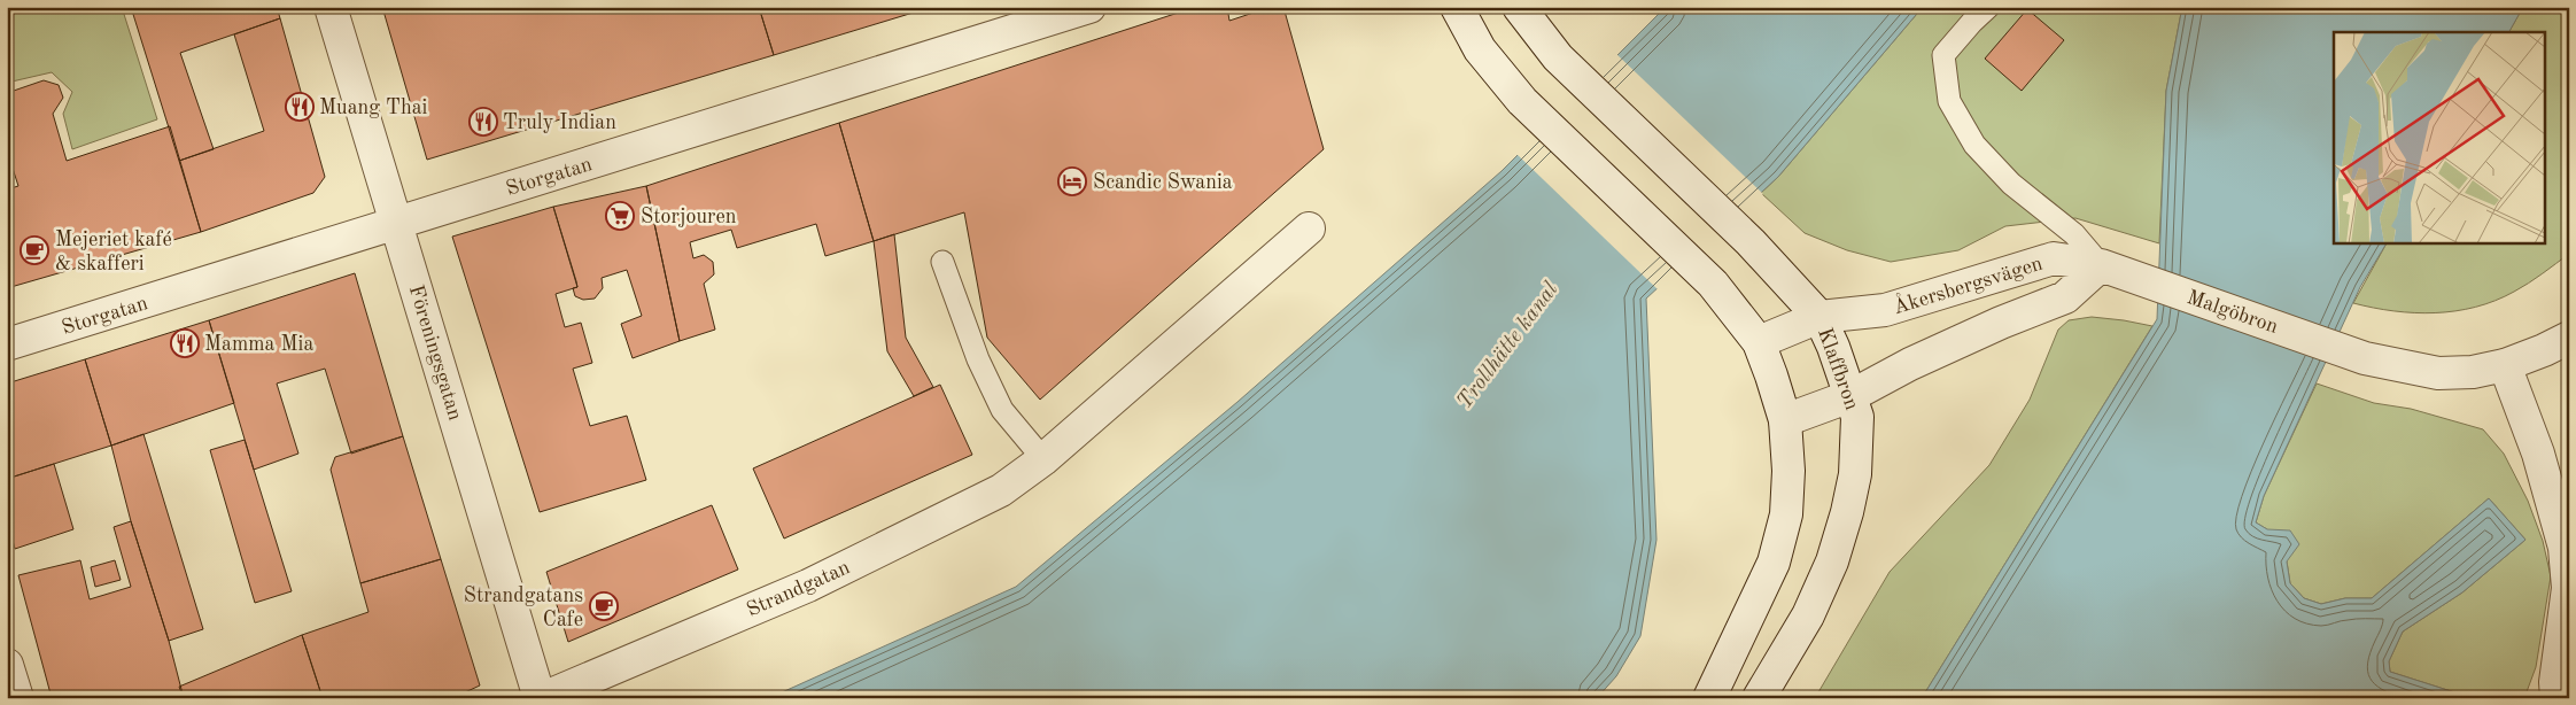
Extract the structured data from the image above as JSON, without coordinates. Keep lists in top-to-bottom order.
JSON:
{
  "streets": {
    "street": [
      "Storgatan",
      "Åkersbergsvägen",
      "Malgöbron",
      "Föreningsgatan",
      "Klaffbron",
      "Strandgatan"
    ]
  },
  "crossings": [
    ["Storgatan", "Föreningsgatan"],
    ["Åkersbergsvägen", "Malgöbron"],
    ["Åkersbergsvägen", "Klaffbron"],
    ["Föreningsgatan", "Strandgatan"]
  ],
  "water": ["Trollhätte kanal"],
  "places": {
    "restaurant": ["Muang Thai", "Truly Indian", "Mamma Mia"],
    "hotel": ["Scandic Swania"],
    "supermarket": ["Storjouren"],
    "cafe": ["Mejeriet kafé & skafferi", "Strandgatans Cafe"]
  }
}
